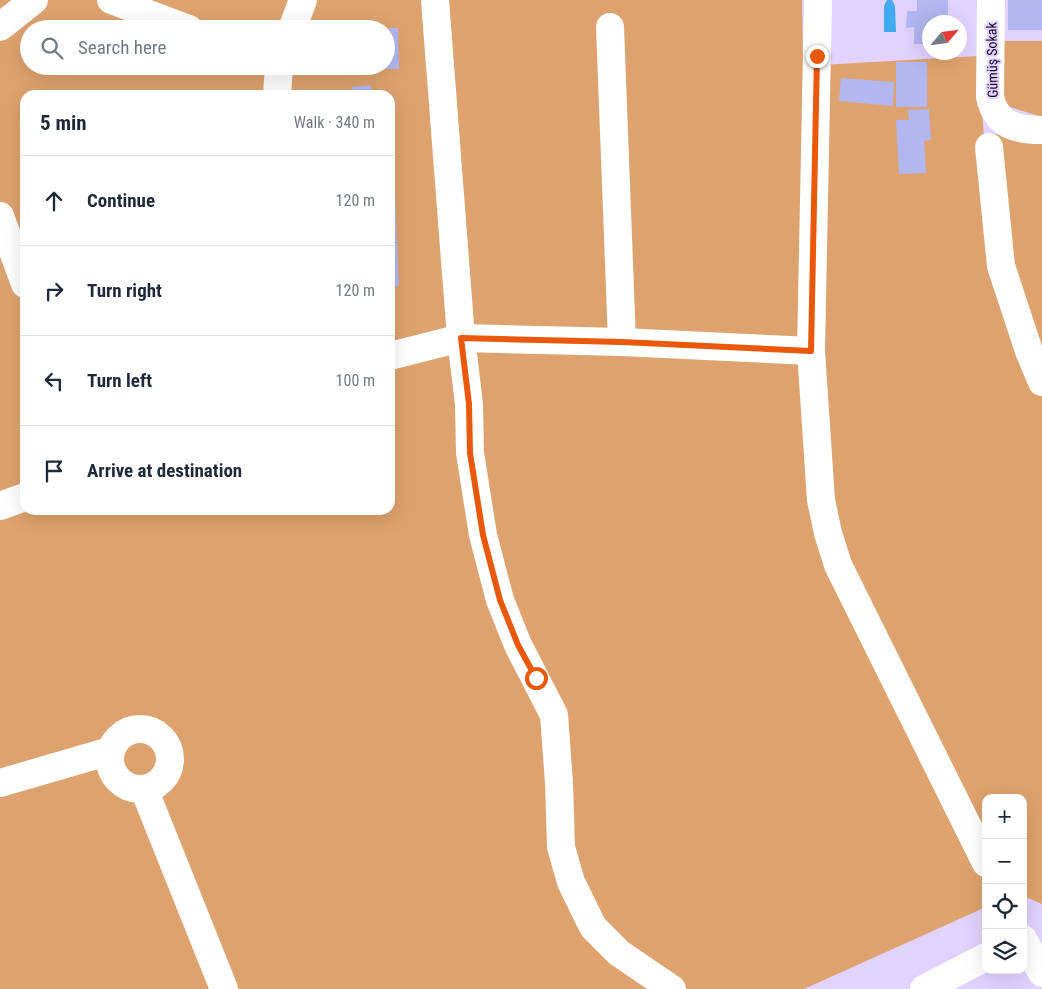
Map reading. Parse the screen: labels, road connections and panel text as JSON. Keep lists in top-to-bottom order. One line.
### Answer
{"streets":{"street":["Gümüş Sokak"]},"north":"top right","page":{"search":"Search here","heading":["5 min","Walk · 340 m"],"list":[["Continue","120 m"],["Turn right","120 m"],["Turn left","100 m"],"Arrive at destination"],"map_buttons":["+","−"]}}
